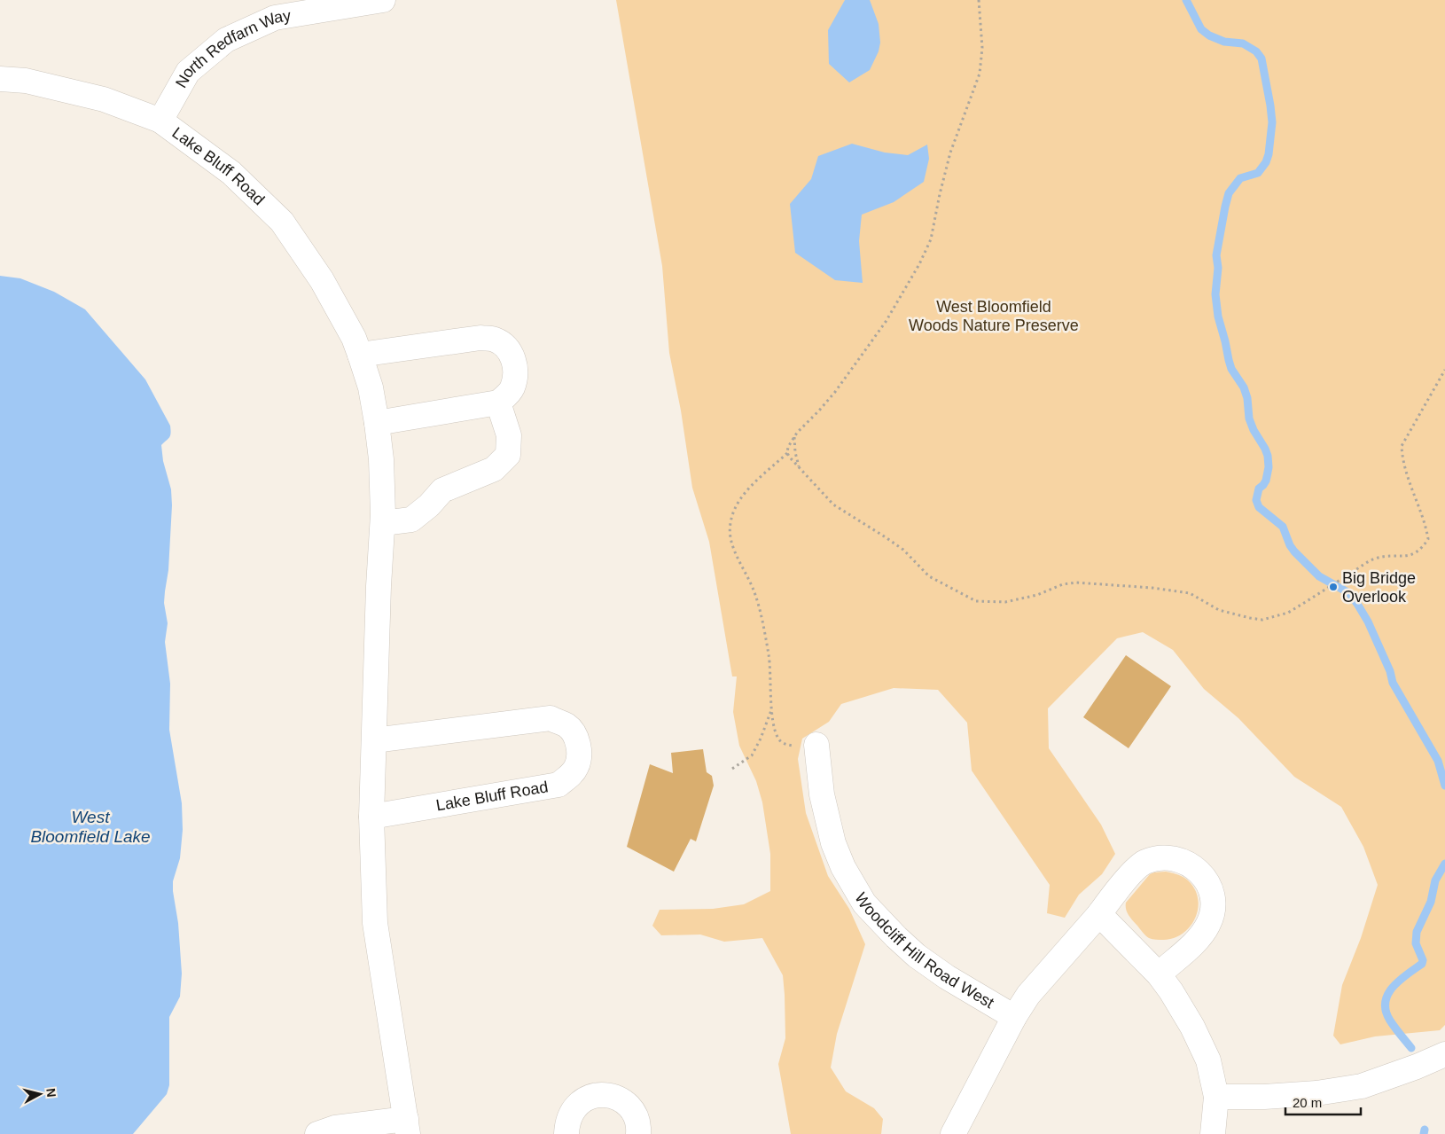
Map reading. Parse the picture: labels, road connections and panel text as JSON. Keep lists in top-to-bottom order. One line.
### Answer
{"streets":{"street":["North Redfarn Way","Lake Bluff Road","Woodcliff Hill Road West"]},"crossings":[["North Redfarn Way","Lake Bluff Road"]],"water":["West Bloomfield Lake"],"parks":["West Bloomfield Woods Nature Preserve"],"places":["Big Bridge Overlook"],"scale_bar":"20 m","north":"right"}
